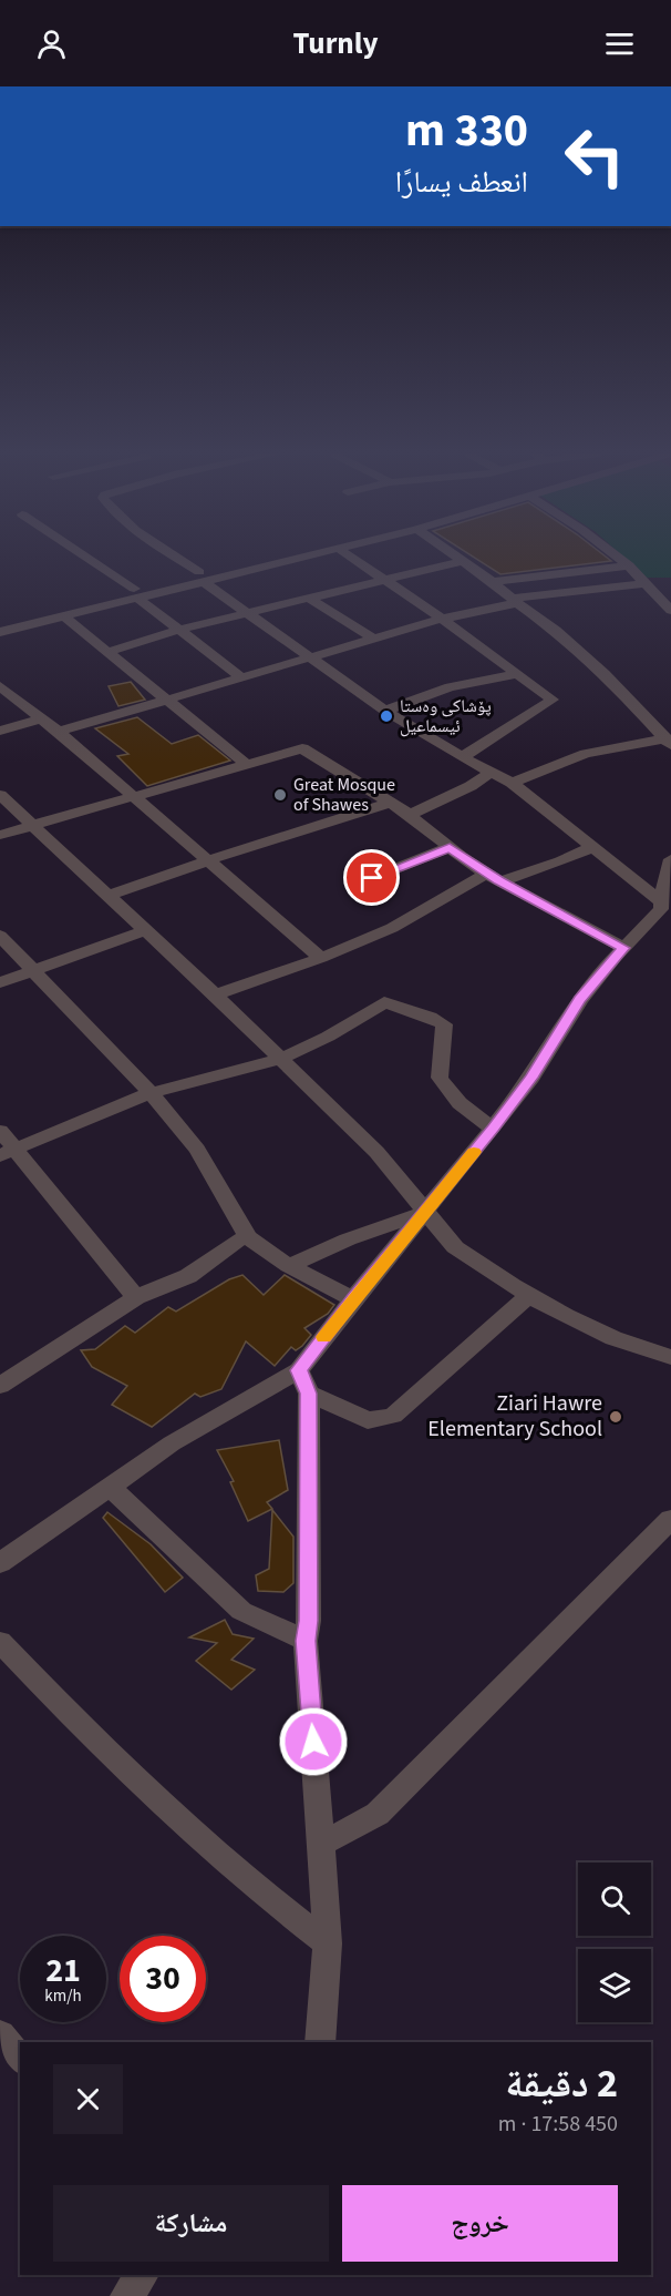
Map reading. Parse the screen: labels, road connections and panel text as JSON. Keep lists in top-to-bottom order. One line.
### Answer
{"places":["پۆشاکی وەستا ئیسماعیل","Great Mosque of Shawes","Ziari Hawre Elementary School"],"page":{"header":"Turnly","turn":["330 m","انعطف يسارًا"],"speed":"21 km/h","limit":"30","heading":["2 دقيقة","450 m · 17:58"],"buttons":["خروج","مشاركة"]}}
